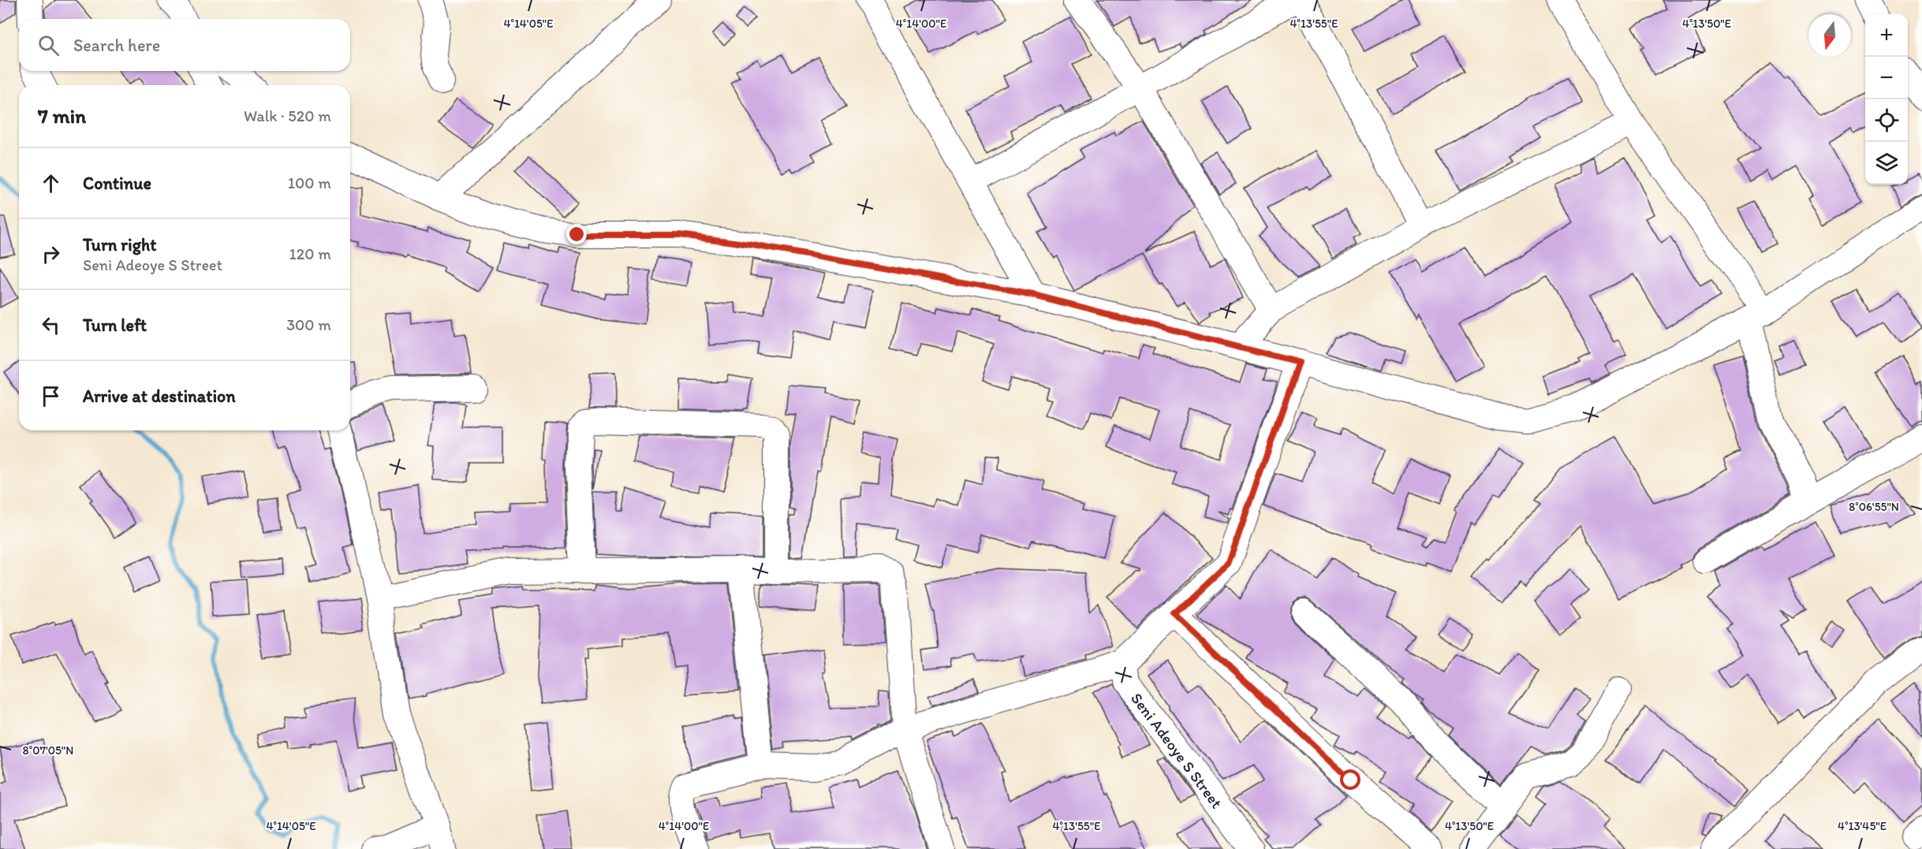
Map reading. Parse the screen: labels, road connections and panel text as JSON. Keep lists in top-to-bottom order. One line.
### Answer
{"streets":{"street":["Seni Adeoye S Street"]},"north":"bottom","page":{"map_buttons":["+","−"],"search":"Search here","heading":["7 min","Walk · 520 m"],"list":[["Continue","100 m"],["Turn right","Seni Adeoye S Street","120 m"],["Turn left","300 m"],"Arrive at destination"]},"coordinates":["4°14'05\"E","4°14'00\"E","4°13'55\"E","4°13'50\"E","8°06'55\"N","8°07'05\"N","4°13'45\"E"]}
